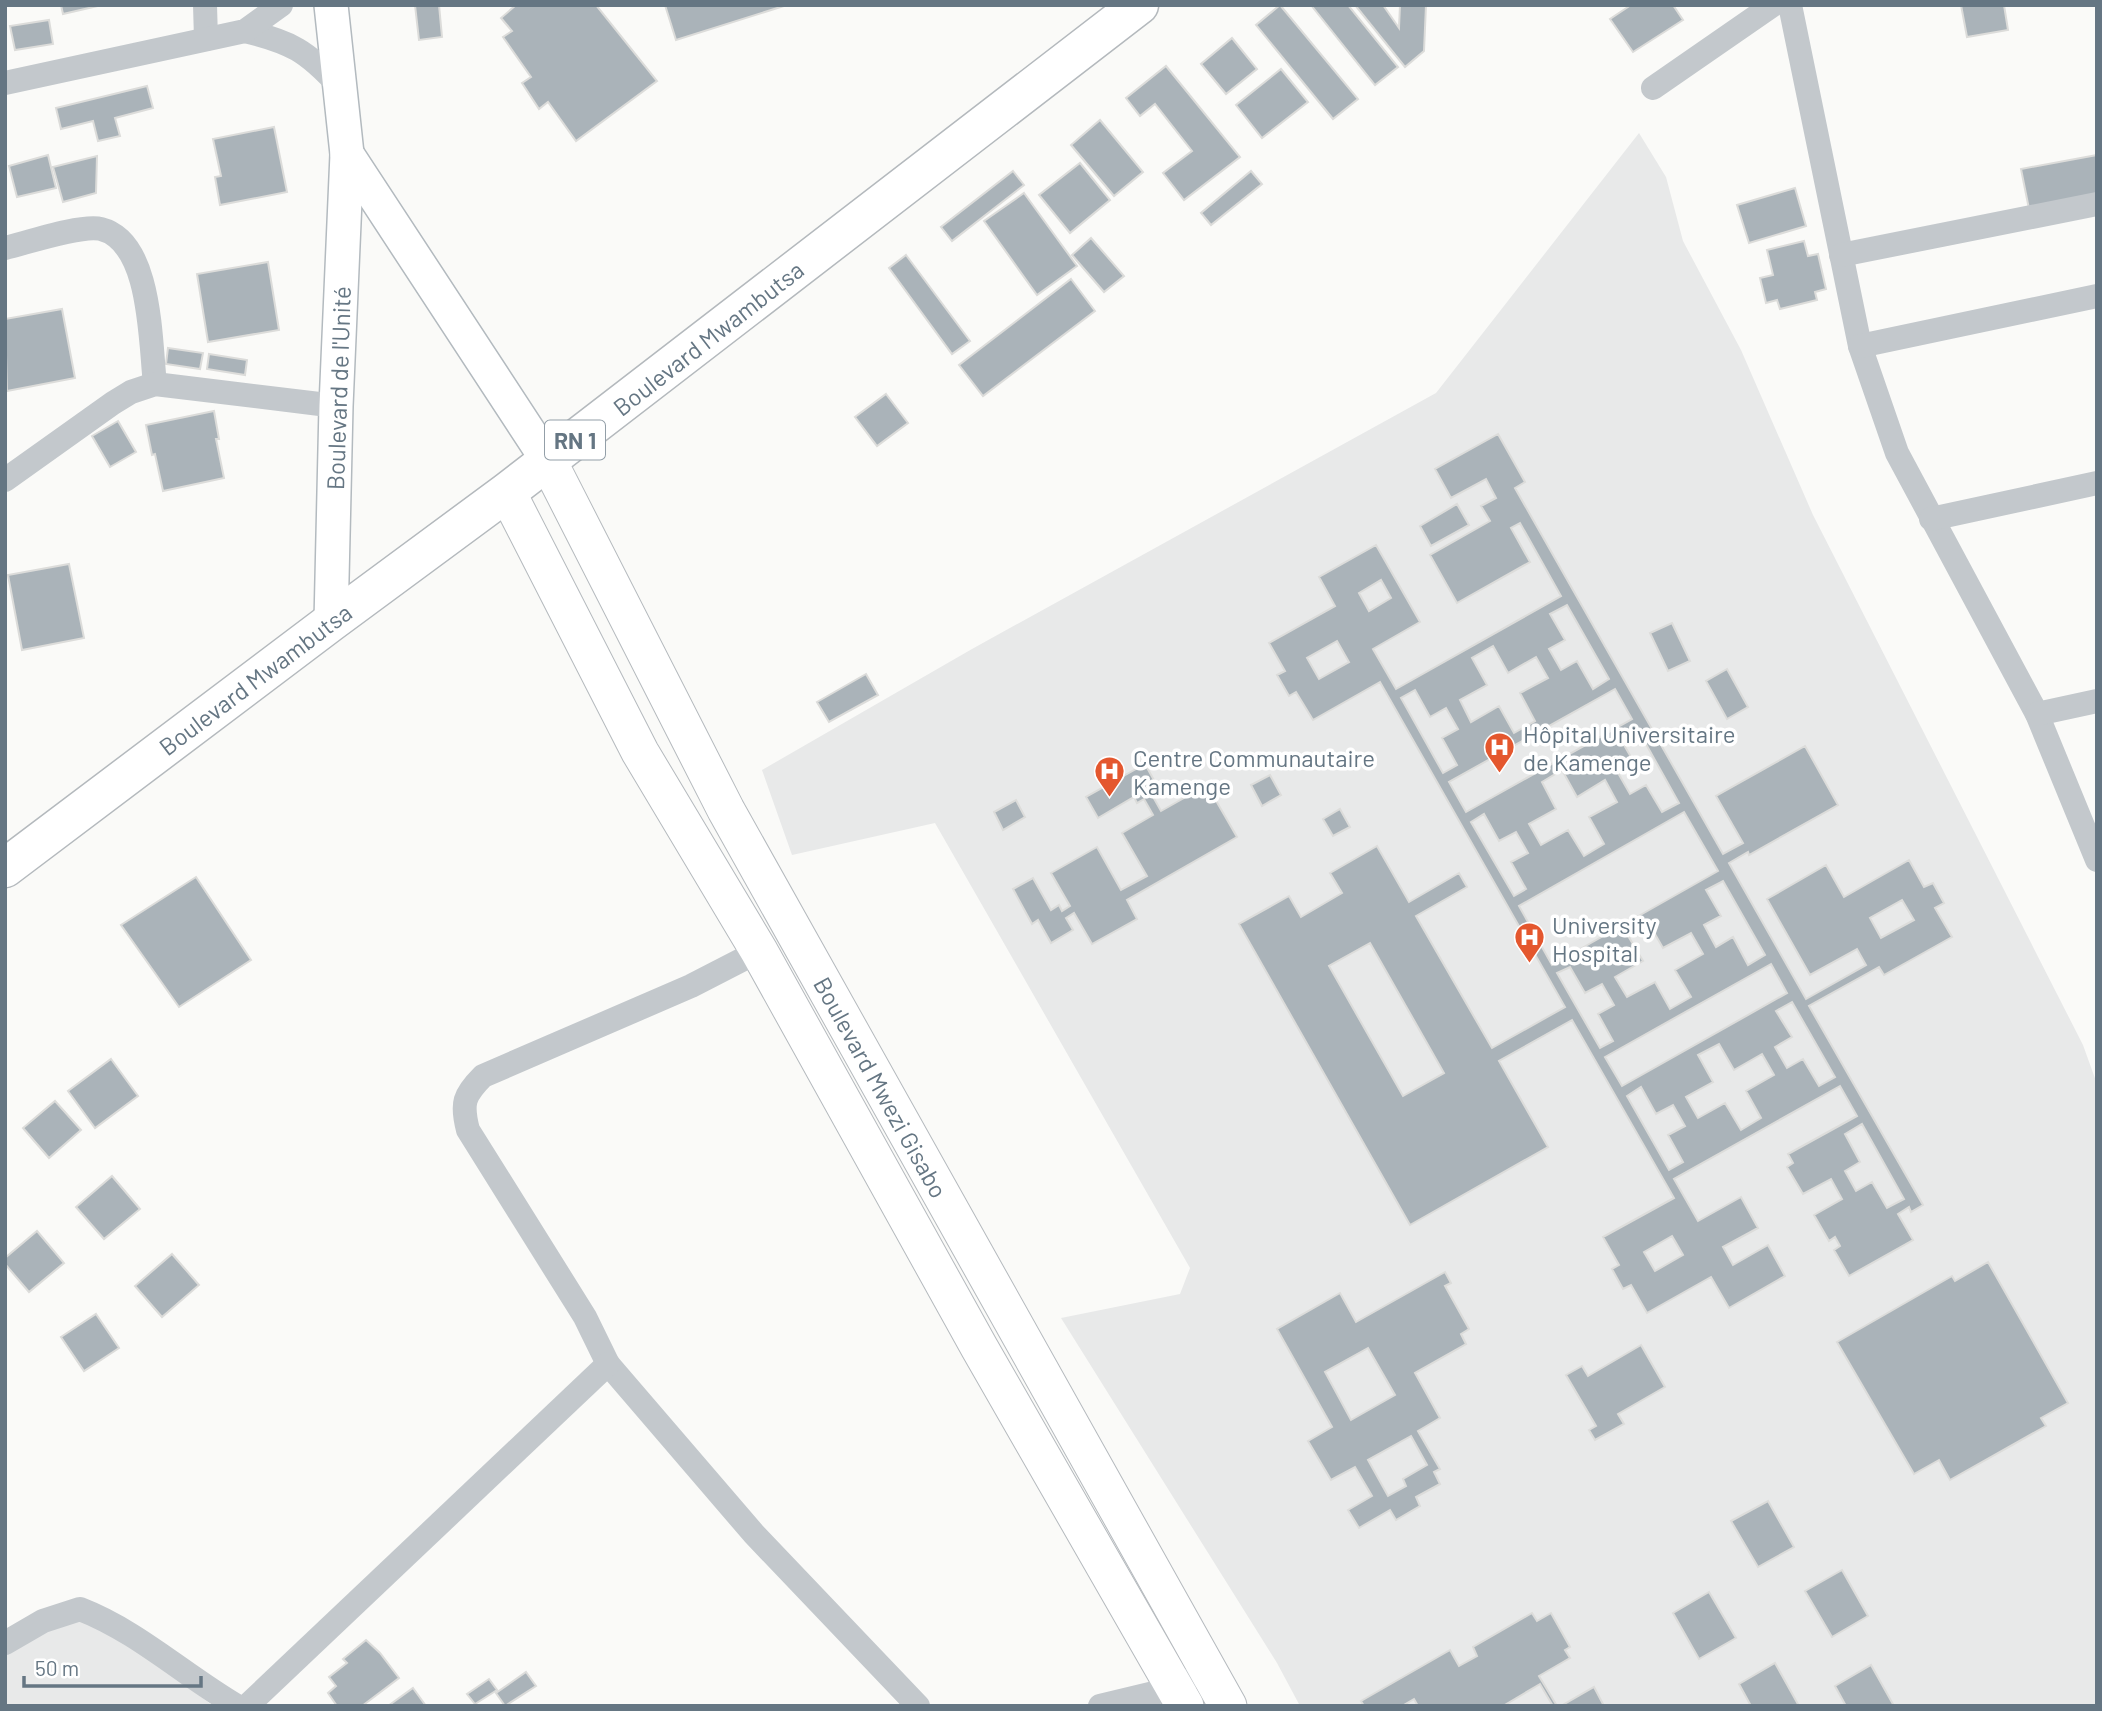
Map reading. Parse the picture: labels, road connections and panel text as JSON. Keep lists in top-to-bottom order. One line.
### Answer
{"streets":{"highway":["Boulevard Mwambutsa","RN 1"],"main road":["Boulevard Mwezi Gisabo"],"street":["Boulevard de l'Unité"]},"crossings":[["Boulevard Mwambutsa","Boulevard de l'Unité"],["Boulevard Mwambutsa","Boulevard Mwezi Gisabo"],["Boulevard de l'Unité","Boulevard Mwezi Gisabo"]],"places":{"hospital":["Hôpital Universitaire de Kamenge","Centre Communautaire Kamenge","University Hospital"]},"scale_bar":"50 m"}
